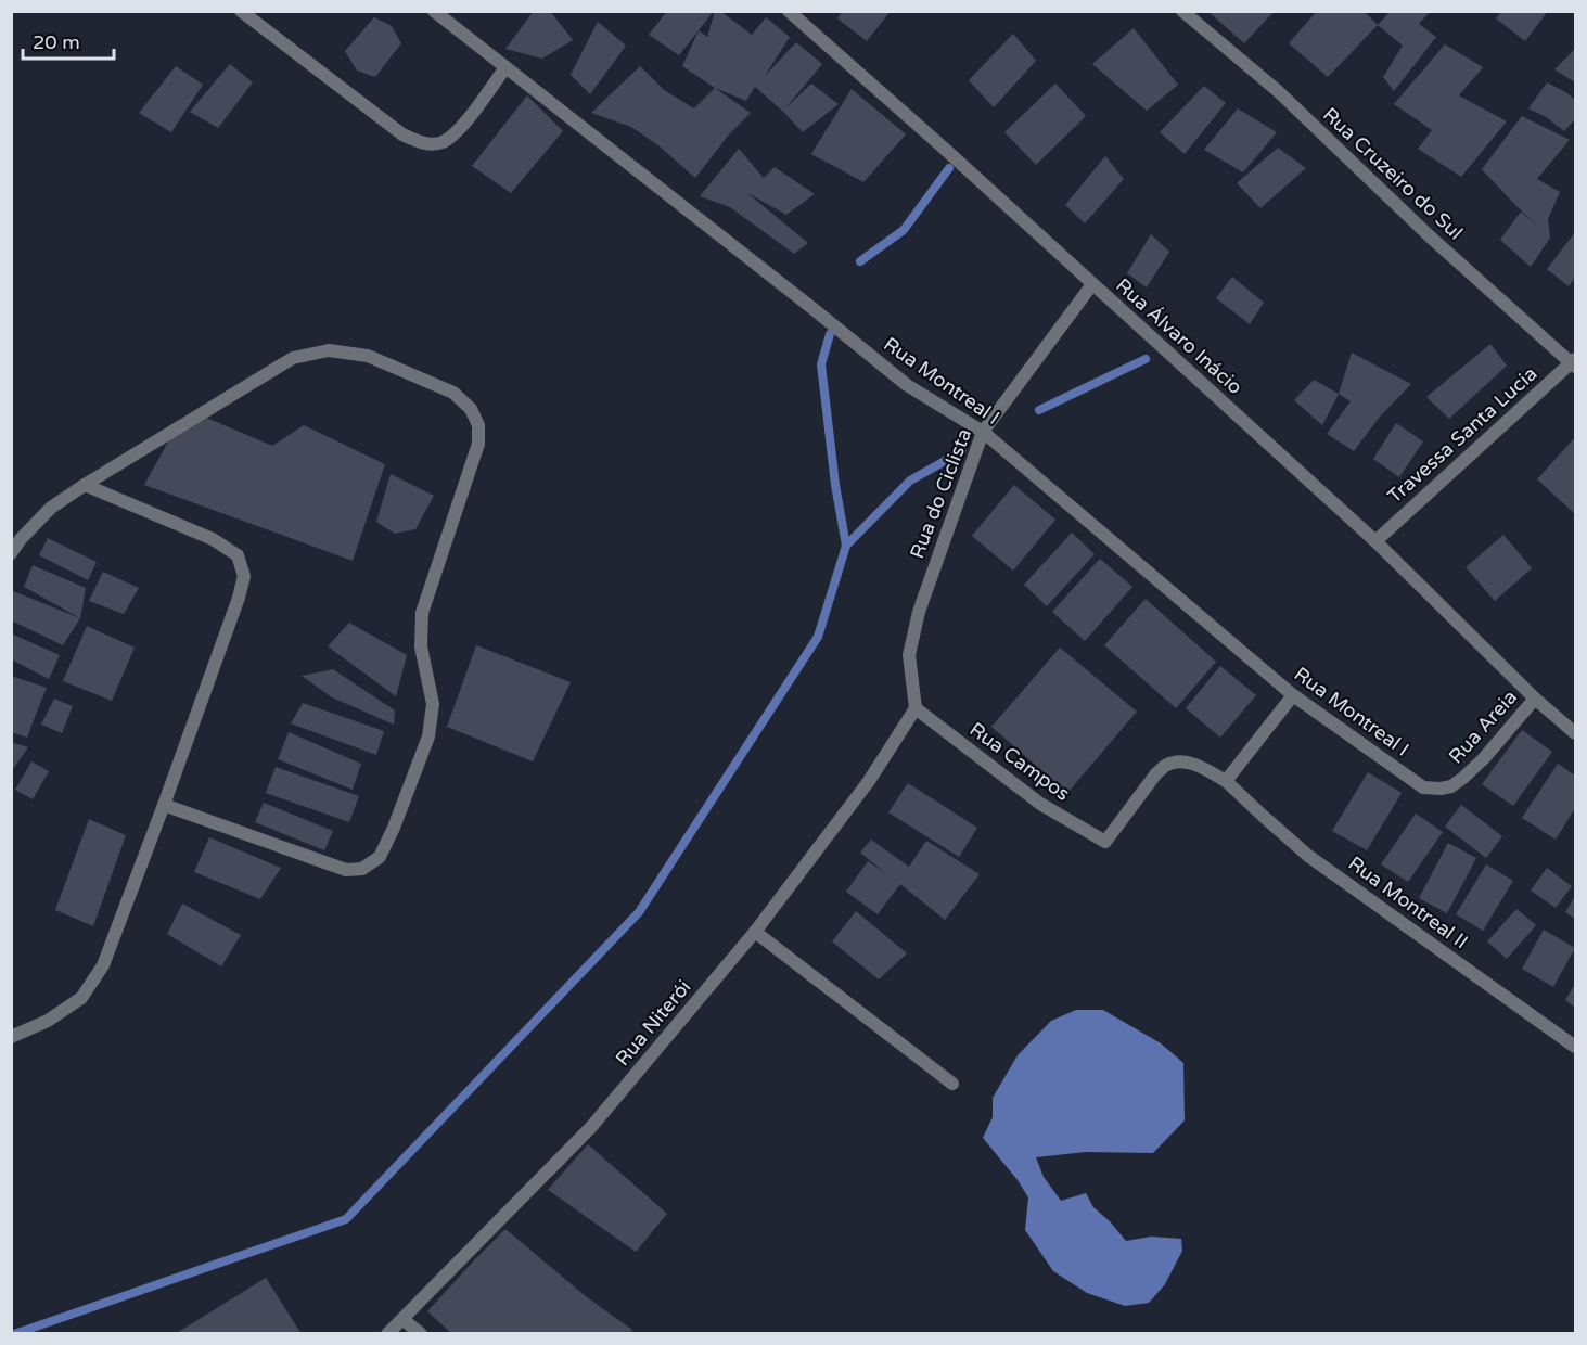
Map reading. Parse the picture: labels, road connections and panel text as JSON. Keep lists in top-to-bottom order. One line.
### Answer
{"streets":{"street":["Rua Cruzeiro do Sul","Rua Álvaro Inácio","Rua Montreal I","Travessa Santa Lucia","Rua do Ciclista","Rua Areia","Rua Campos","Rua Montreal II","Rua Niterói"]},"crossings":[["Rua Cruzeiro do Sul","Travessa Santa Lucia"],["Rua Álvaro Inácio","Travessa Santa Lucia"],["Rua Álvaro Inácio","Rua do Ciclista"],["Rua Álvaro Inácio","Rua Areia"],["Rua Montreal I","Rua do Ciclista"],["Rua Montreal I","Rua Areia"],["Rua do Ciclista","Rua Campos"],["Rua do Ciclista","Rua Niterói"],["Rua Campos","Rua Montreal II"],["Rua Campos","Rua Niterói"]],"scale_bar":"20 m"}
